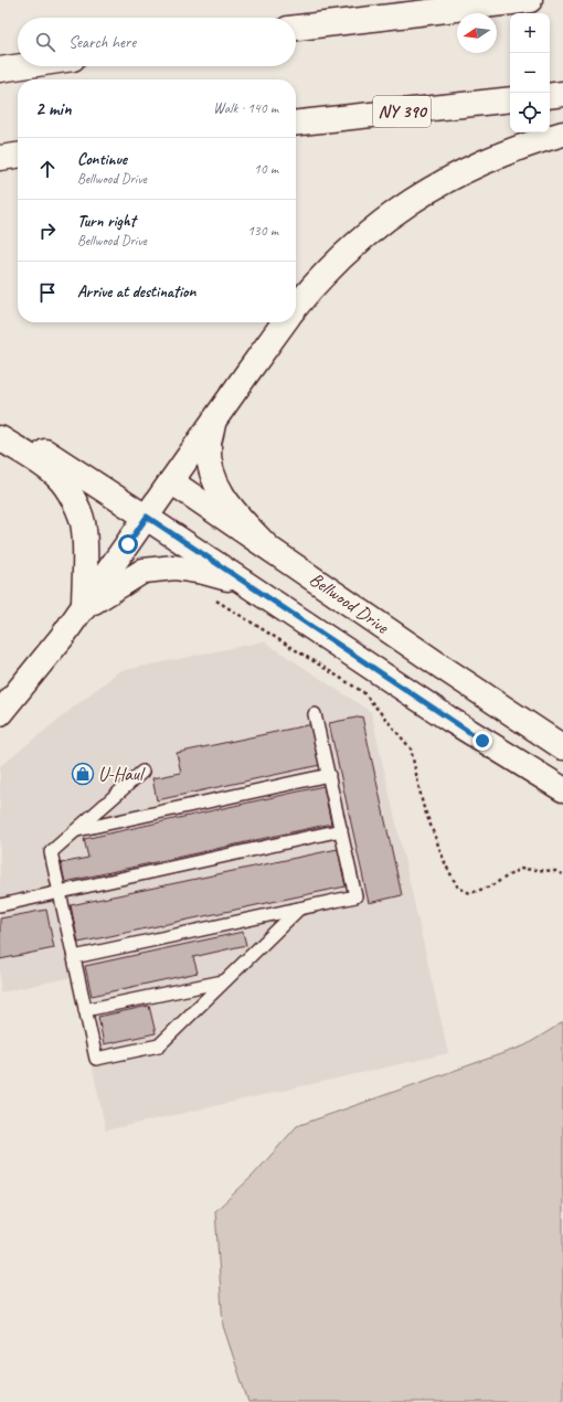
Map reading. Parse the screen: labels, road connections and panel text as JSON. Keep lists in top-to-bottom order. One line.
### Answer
{"streets":{"main road":["NY 390","Bellwood Drive"]},"places":{"shop":["U-Haul"]},"north":"left","page":{"map_buttons":["+","−"],"search":"Search here","heading":["2 min","Walk · 140 m"],"list":[["Continue","Bellwood Drive","10 m"],["Turn right","Bellwood Drive","130 m"],"Arrive at destination"]}}
